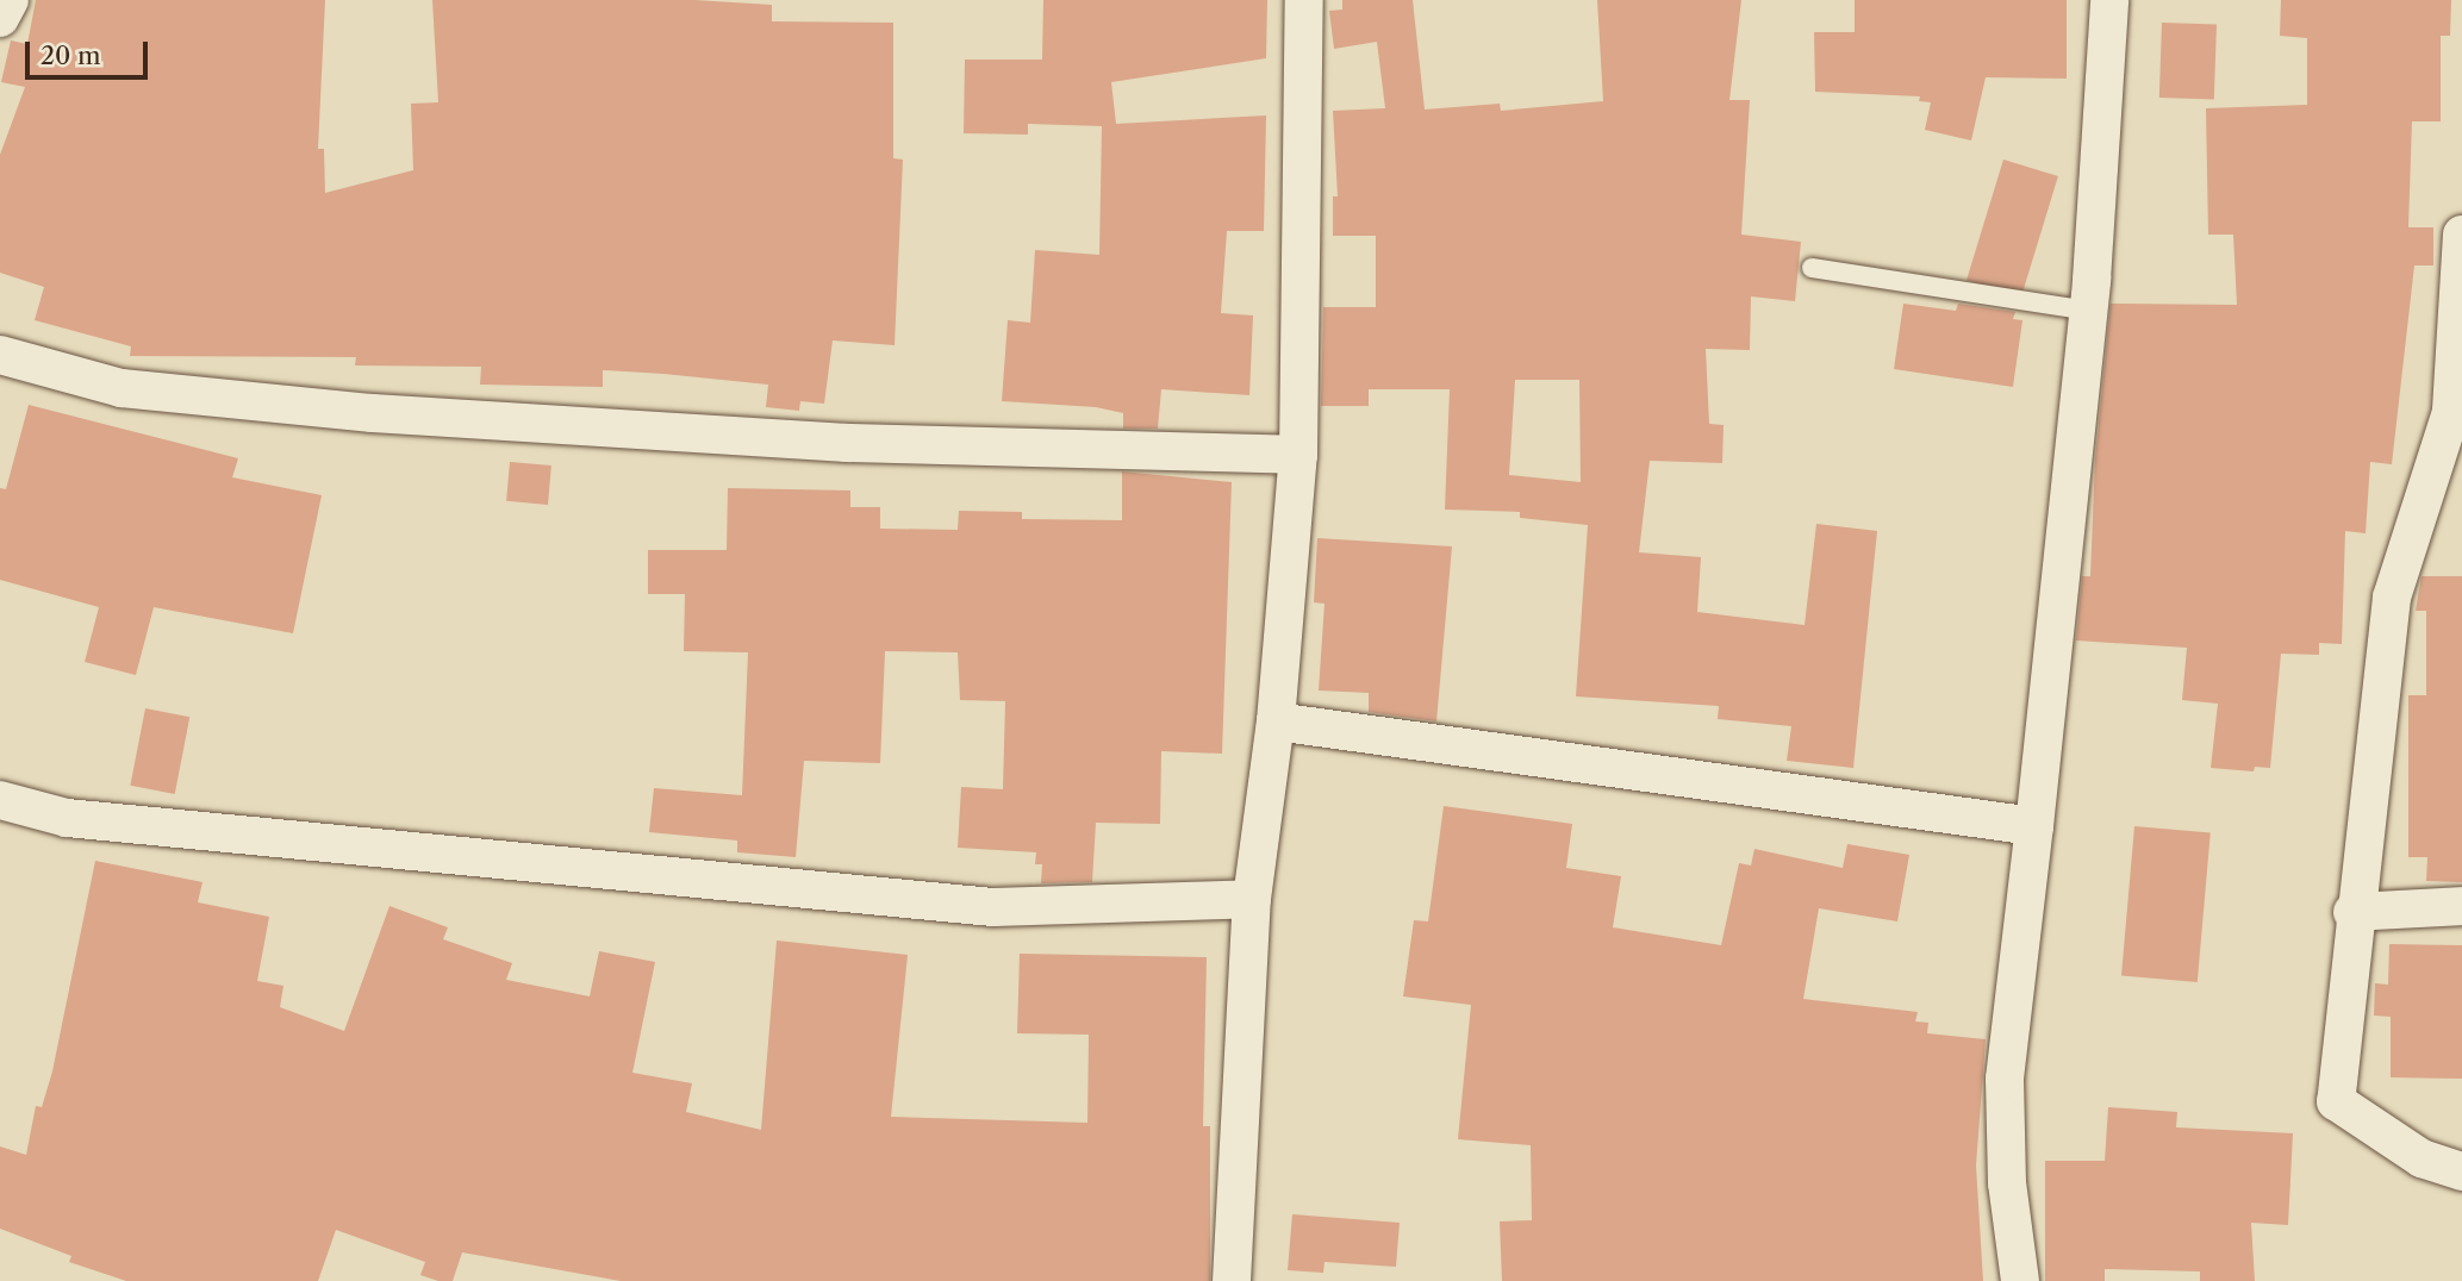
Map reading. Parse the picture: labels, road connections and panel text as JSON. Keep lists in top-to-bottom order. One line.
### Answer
{"scale_bar":"20 m"}
